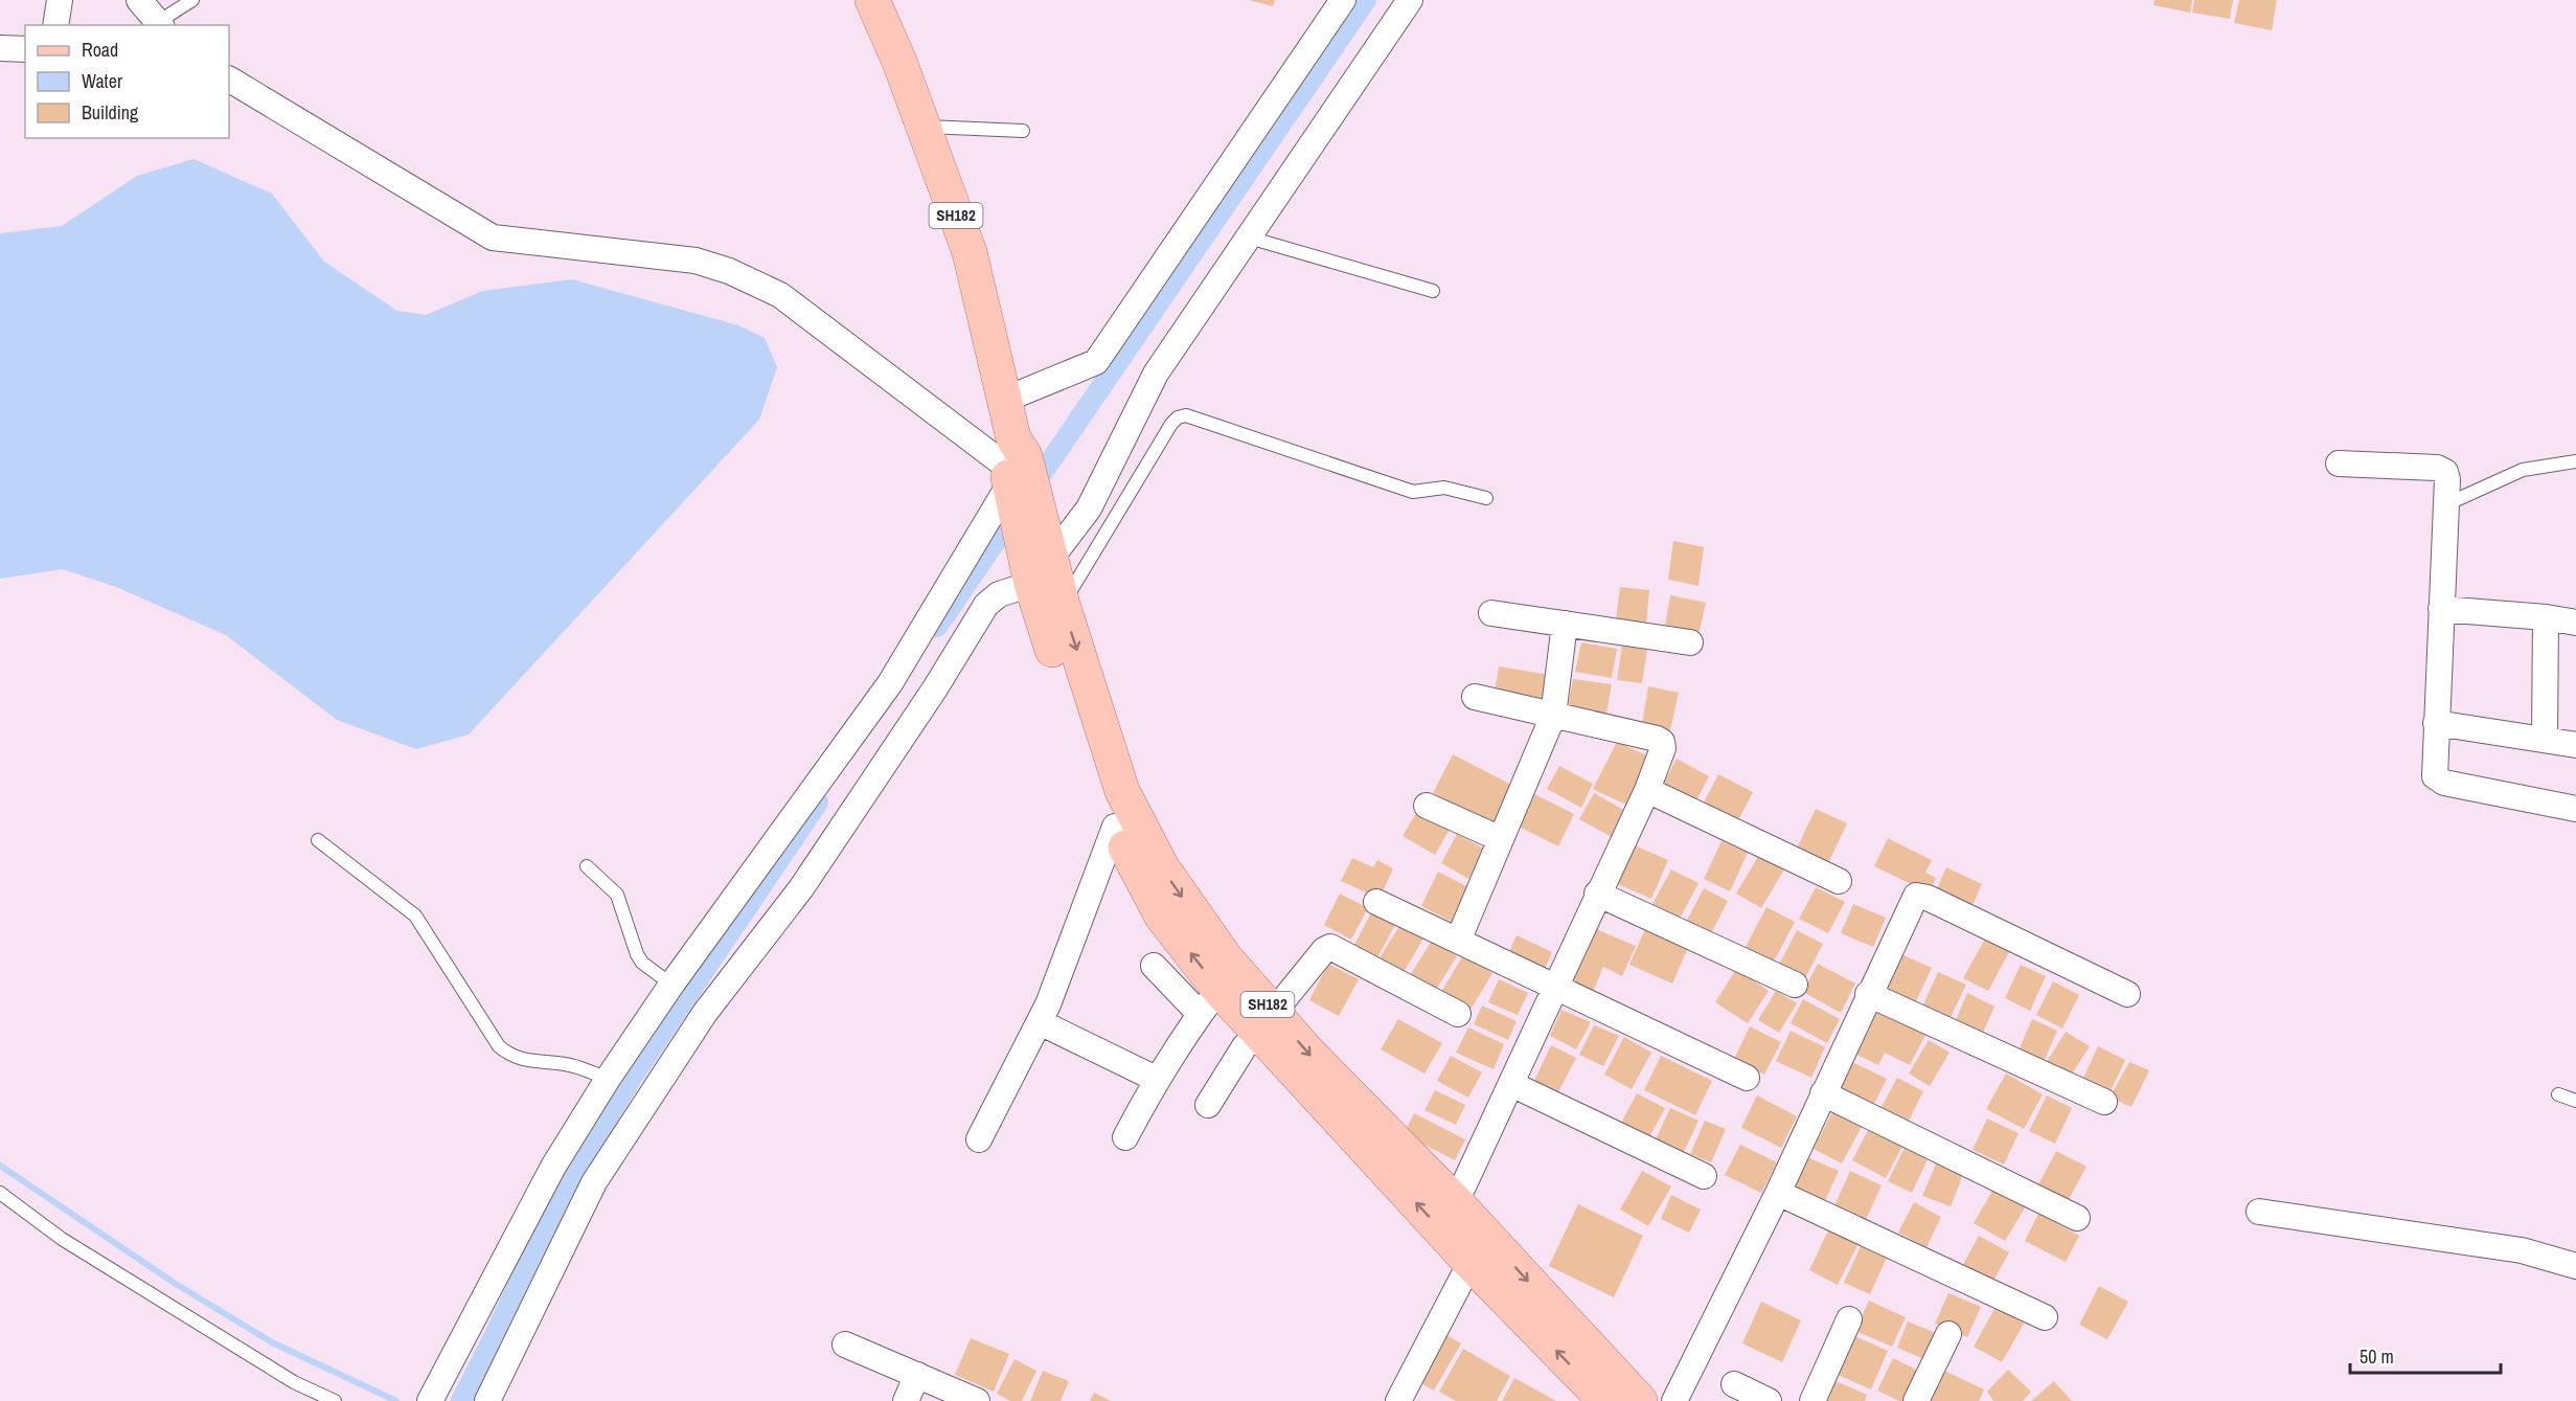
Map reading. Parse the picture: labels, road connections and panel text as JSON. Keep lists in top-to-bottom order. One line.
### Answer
{"streets":{"main road":["SH182"]},"legend":["Road","Water","Building"],"scale_bar":"50 m"}
